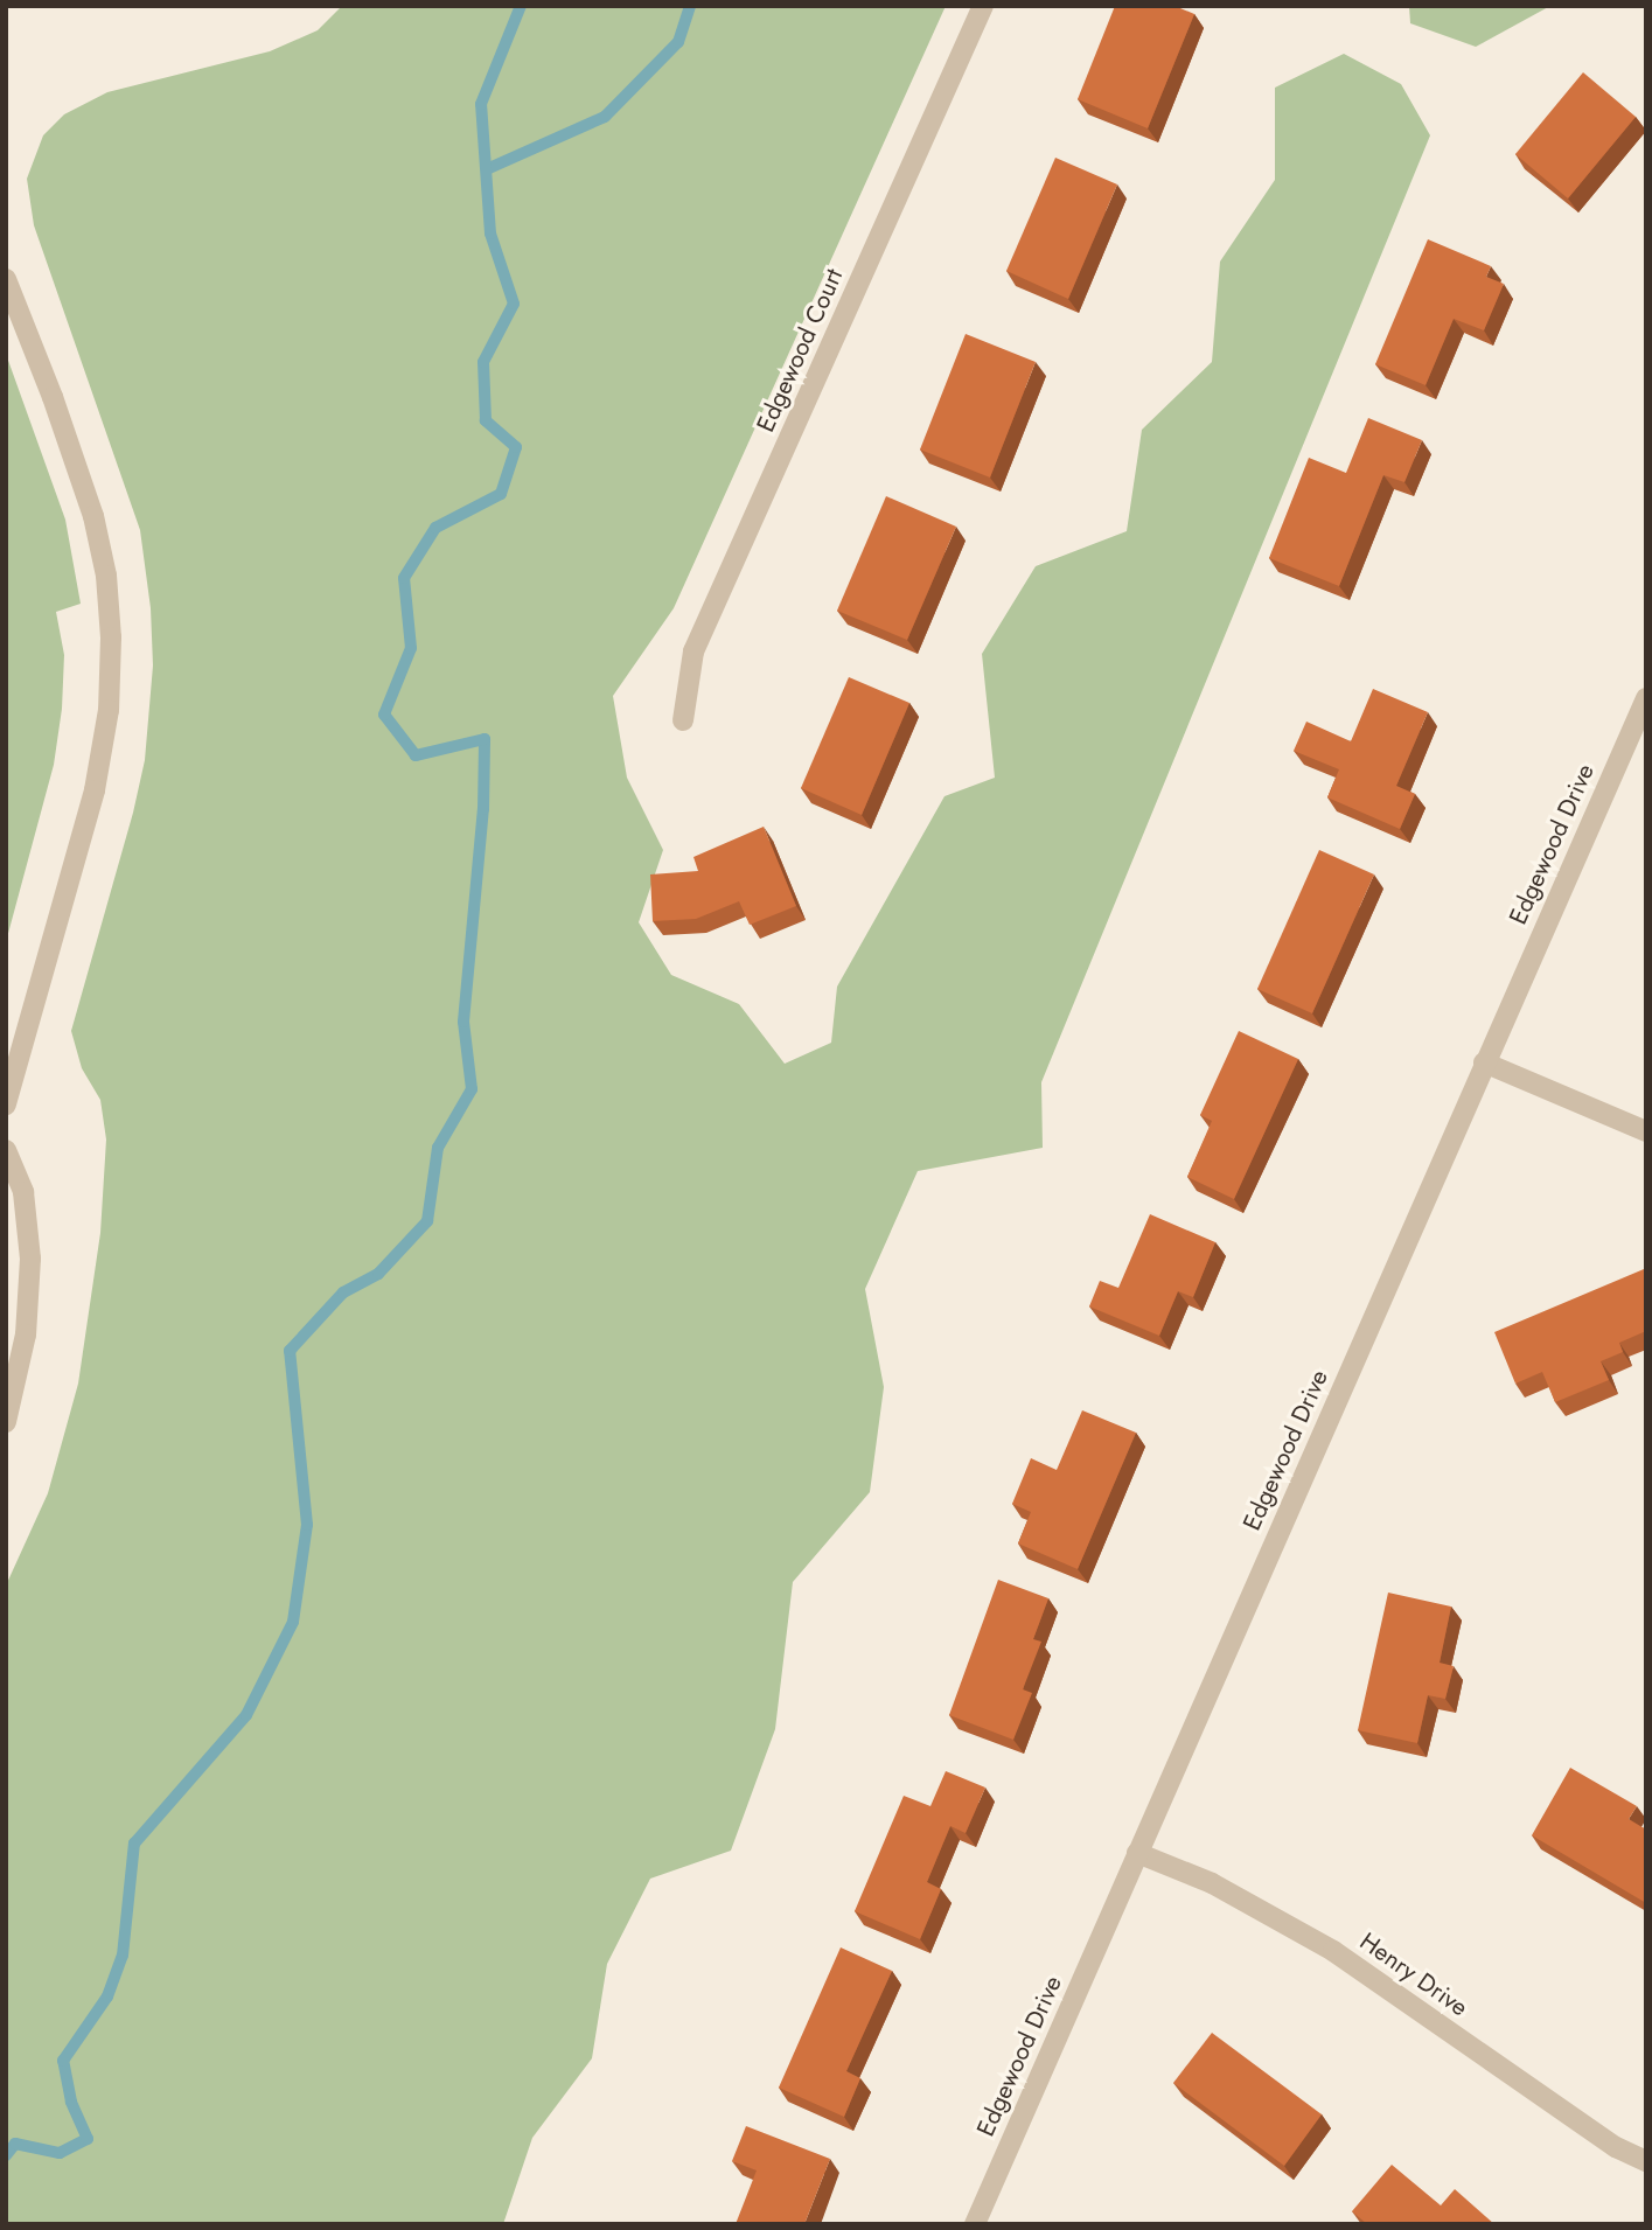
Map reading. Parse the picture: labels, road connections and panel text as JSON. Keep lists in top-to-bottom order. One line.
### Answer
{"streets":{"street":["Edgewood Court","Edgewood Drive","Henry Drive"]},"crossings":[["Edgewood Drive","Henry Drive"]]}
